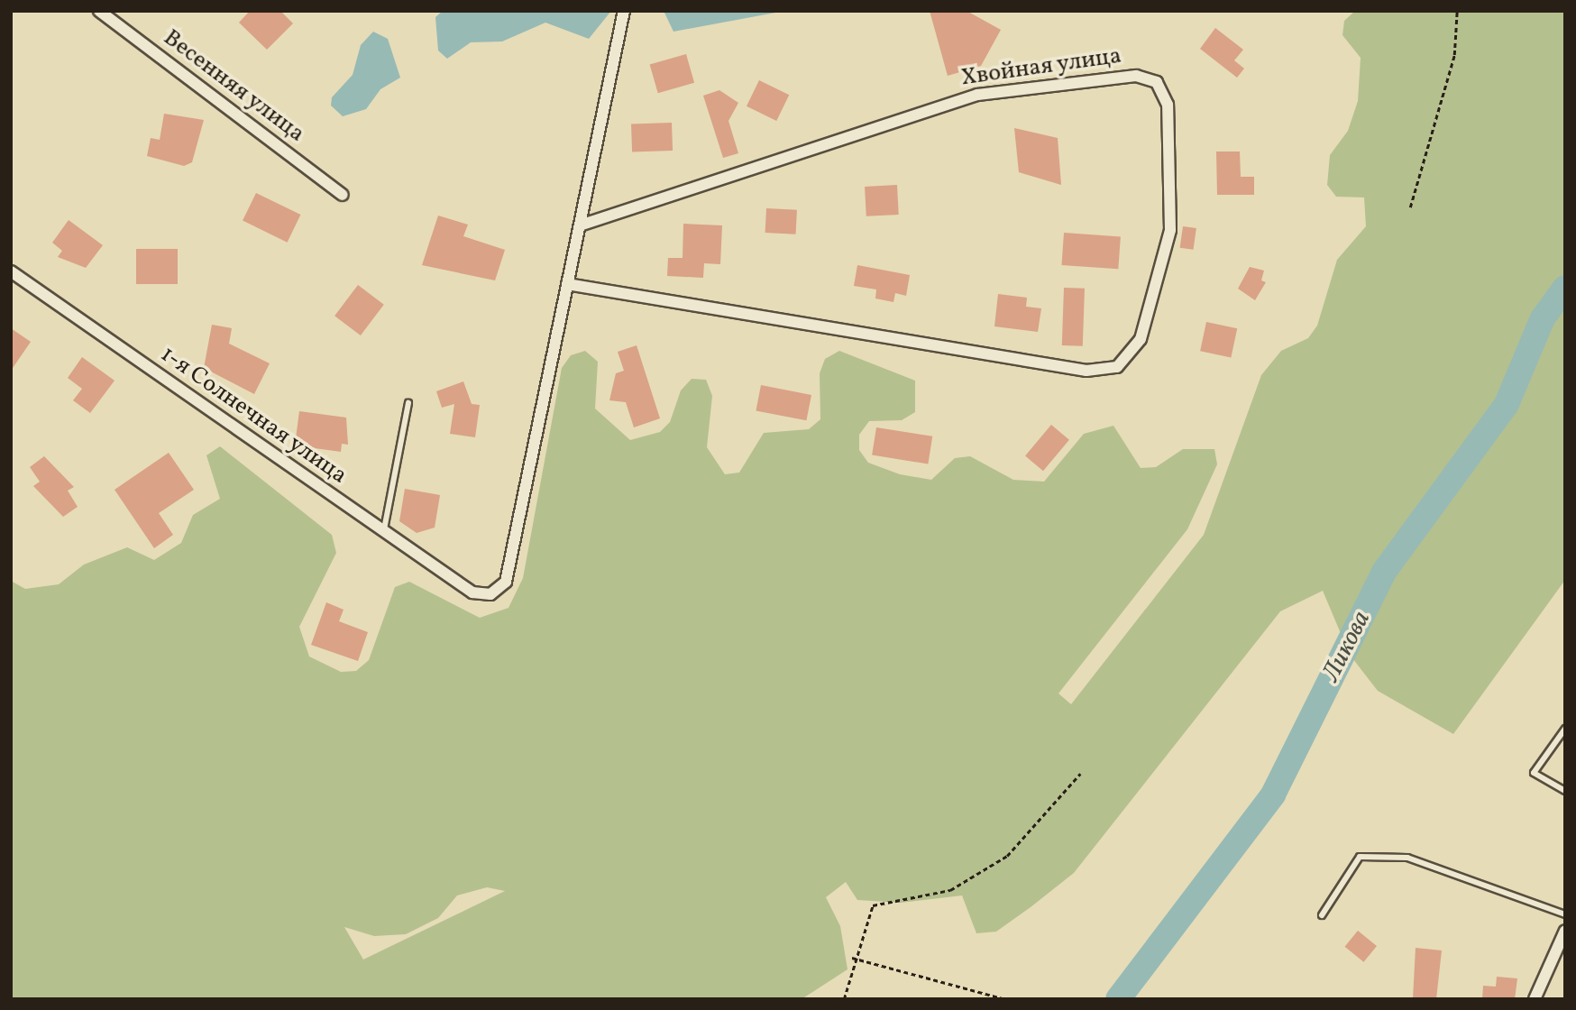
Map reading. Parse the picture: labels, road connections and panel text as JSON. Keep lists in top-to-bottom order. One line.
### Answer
{"streets":{"street":["Хвойная улица","Весенняя улица","1-я Солнечная улица"]},"crossings":[["Хвойная улица","1-я Солнечная улица"]],"water":["Ликова"]}
